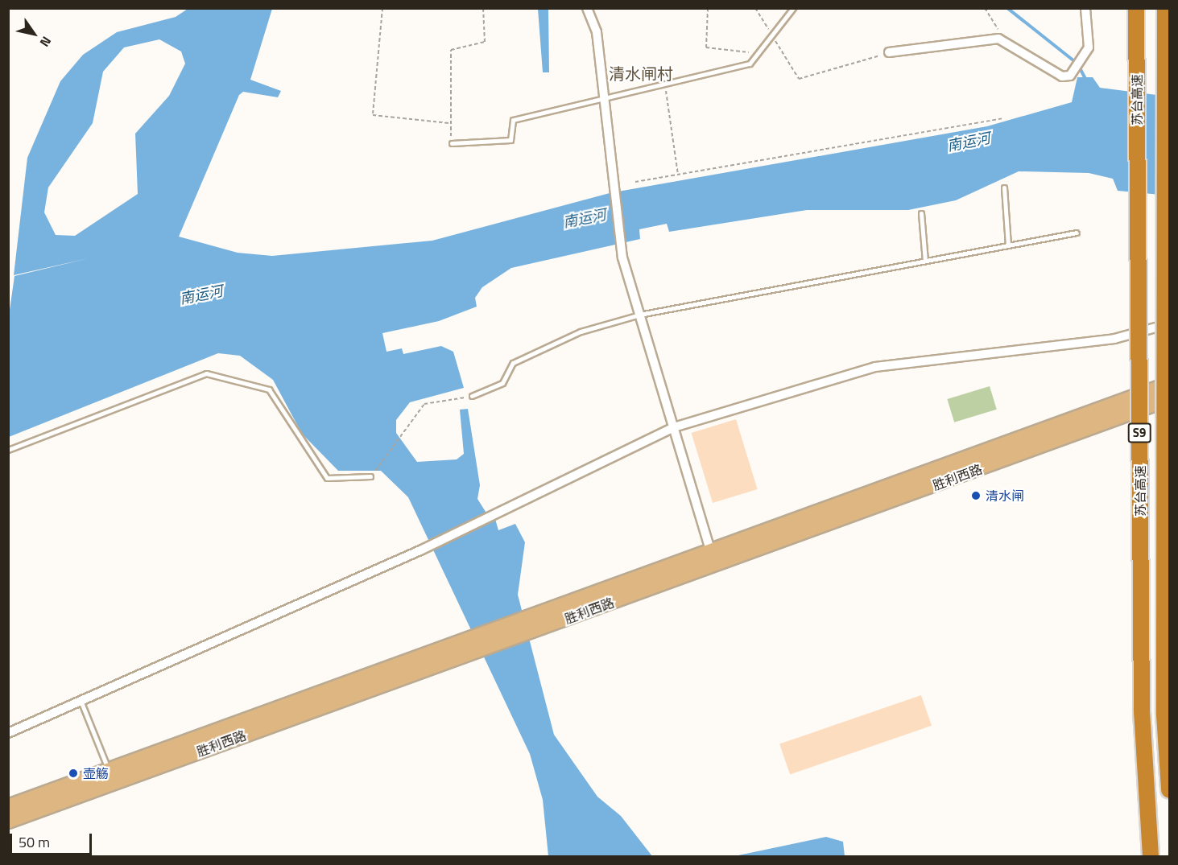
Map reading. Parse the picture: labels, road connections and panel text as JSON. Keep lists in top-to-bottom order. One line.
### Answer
{"streets":{"highway":["苏台高速","S9"],"main road":["胜利西路"]},"districts":["清水闸村"],"water":["南运河"],"places":["清水闸","壶觞"],"scale_bar":"50 m","north":"bottom right"}
